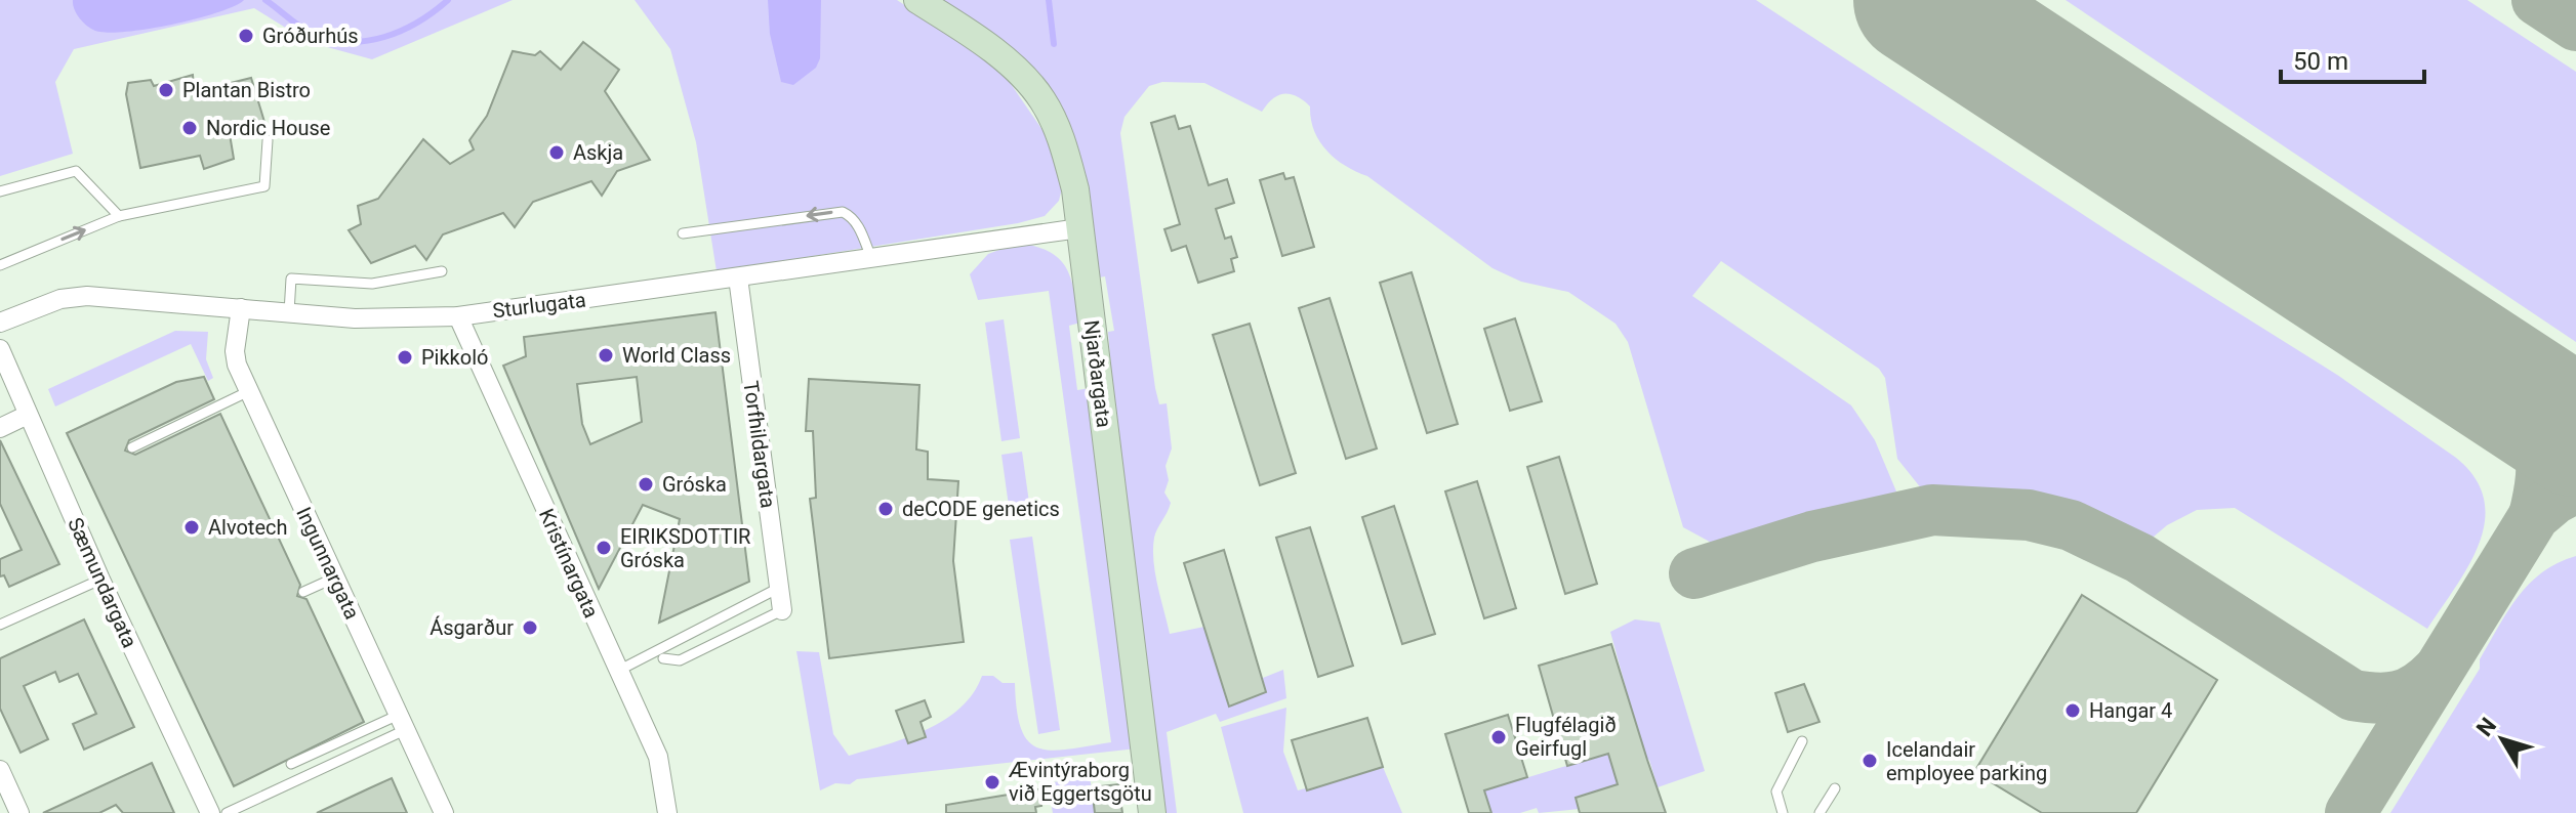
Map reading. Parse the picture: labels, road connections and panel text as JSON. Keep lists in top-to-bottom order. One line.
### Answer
{"streets":{"main road":["Njarðargata"],"street":["Sturlugata","Torfhildargata","Ingunnargata","Kristínargata","Sæmundargata"]},"crossings":[["Sturlugata","Njarðargata"],["Sturlugata","Torfhildargata"],["Sturlugata","Ingunnargata"],["Sturlugata","Kristínargata"]],"places":["Gróðurhús","Plantan Bistro","Nordic House","Askja","World Class","Pikkoló","Gróska","deCODE genetics","Alvotech","EIRIKSDOTTIR Gróska","Ásgarður","Hangar 4","Flugfélagið Geirfugl","Icelandair employee parking","Ævintýraborg við Eggertsgötu"],"scale_bar":"50 m","north":"top left"}
